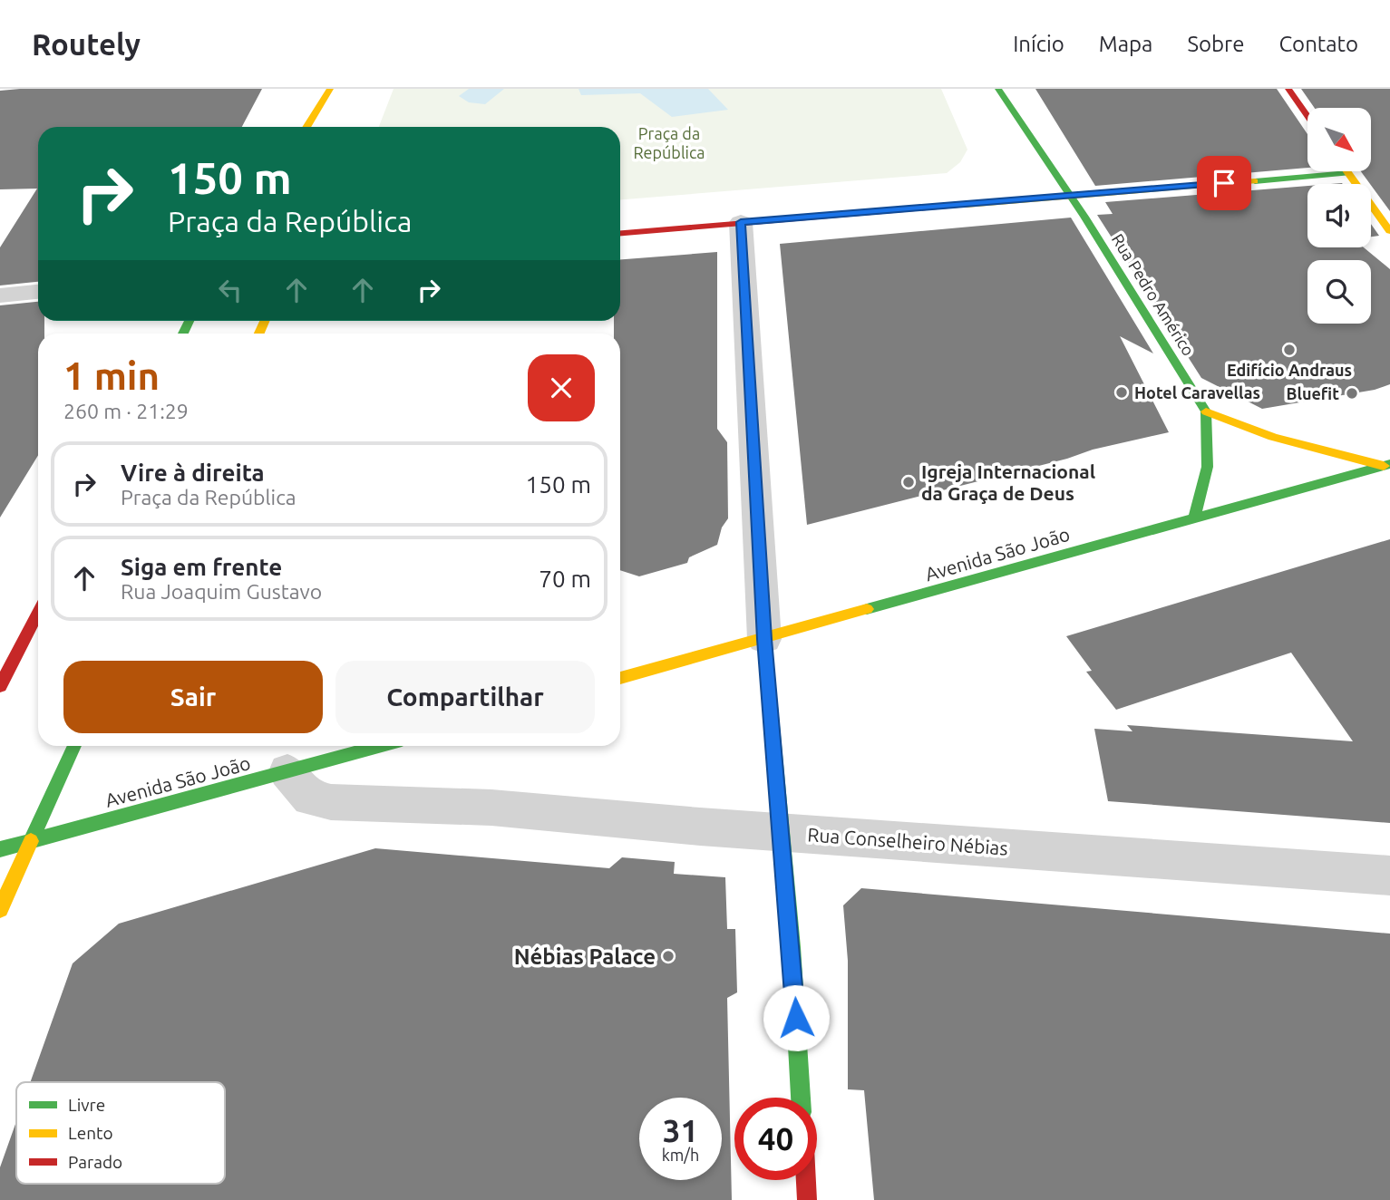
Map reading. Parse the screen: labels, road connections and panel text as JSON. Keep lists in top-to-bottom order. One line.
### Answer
{"streets":{"main road":["Rua Pedro Américo","Avenida São João"],"street":["Rua Conselheiro Nébias"]},"crossings":[["Rua Pedro Américo","Avenida São João"],["Avenida São João","Rua Conselheiro Nébias"]],"parks":["Praça da República"],"places":["Edifício Andraus","Hotel Caravellas","Bluefit","Igreja Internacional da Graça de Deus","Nébias Palace"],"legend":["Livre","Lento","Parado"],"north":"bottom right","page":{"header":"Routely","nav":["Início","Mapa","Sobre","Contato"],"turn":["150 m","Praça da República"],"heading":["1 min","260 m · 21:29"],"list":[{"name":"Vire à direita","note":"Praça da República","value":"150 m"},{"name":"Siga em frente","note":"Rua Joaquim Gustavo","value":"70 m"}],"buttons":["Sair","Compartilhar"],"speed":"31 km/h","limit":"40"}}
